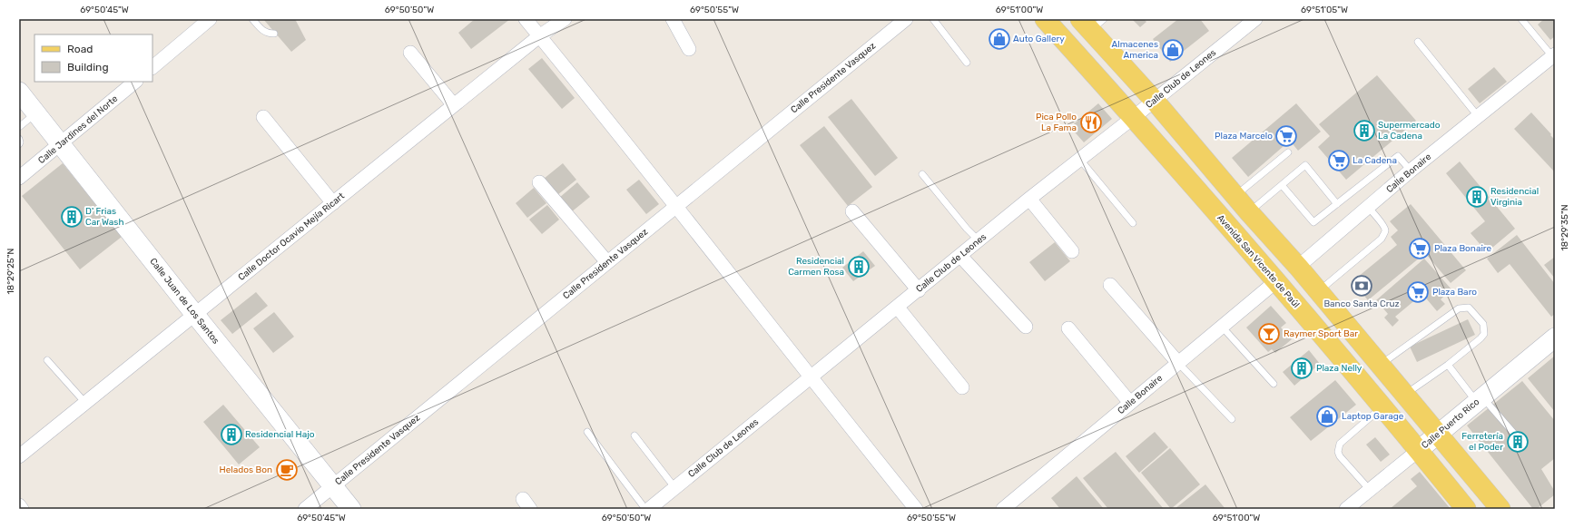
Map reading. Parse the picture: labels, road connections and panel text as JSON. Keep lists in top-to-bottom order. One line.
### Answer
{"streets":{"main road":["Avenida San Vicente de Paúl"],"street":["Calle Presidente Vasquez","Calle Club de Leones","Calle Jardines del Norte","Calle Bonaire","Calle Doctor Ocavio Mejía Ricart","Calle Juan de Los Santos","Calle Puerto Rico"]},"crossings":[["Calle Presidente Vasquez","Calle Juan de Los Santos"],["Calle Club de Leones","Avenida San Vicente de Paúl"],["Calle Jardines del Norte","Calle Juan de Los Santos"],["Calle Bonaire","Avenida San Vicente de Paúl"],["Calle Doctor Ocavio Mejía Ricart","Calle Juan de Los Santos"],["Avenida San Vicente de Paúl","Calle Puerto Rico"]],"places":{"shop":["Auto Gallery","Almacenes America","Laptop Garage"],"restaurant":["Pica Pollo La Fama"],"building":["Supermercado La Cadena","Residencial Virginia","D' Frias Car Wash","Residencial Carmen Rosa","Plaza Nelly","Residencial Hajo","Ferretería el Poder"],"supermarket":["Plaza Marcelo","La Cadena","Plaza Bonaire","Plaza Baro"],"bank":["Banco Santa Cruz"],"bar":["Raymer Sport Bar"],"cafe":["Helados Bon"]},"legend":["Road","Building"],"coordinates":["69°50'45\"W","69°50'50\"W","69°50'55\"W","69°51'00\"W","69°51'05\"W","18°29'35\"N","18°29'25\"N"]}
